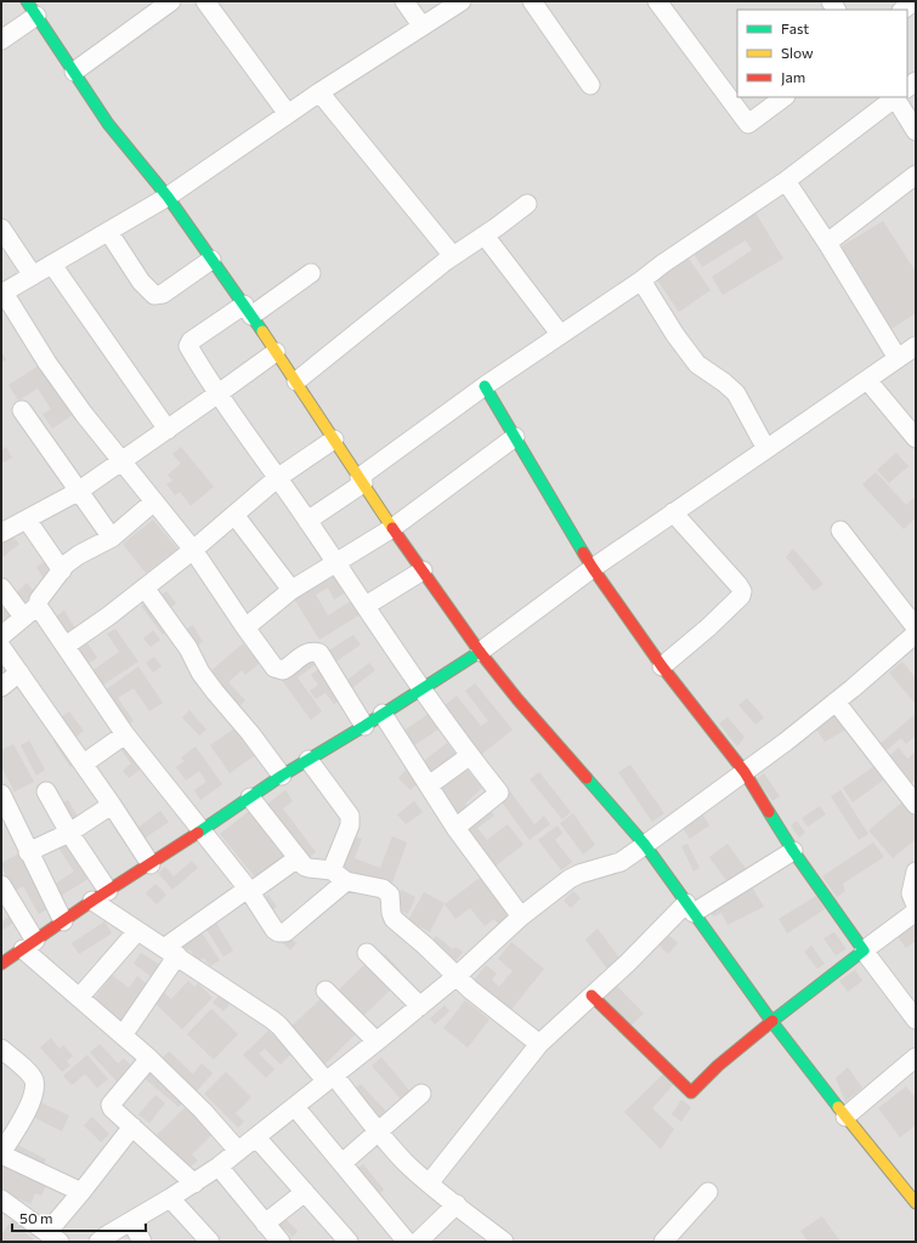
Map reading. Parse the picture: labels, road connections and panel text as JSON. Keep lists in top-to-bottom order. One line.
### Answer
{"legend":["Fast","Slow","Jam"],"scale_bar":"50 m"}
